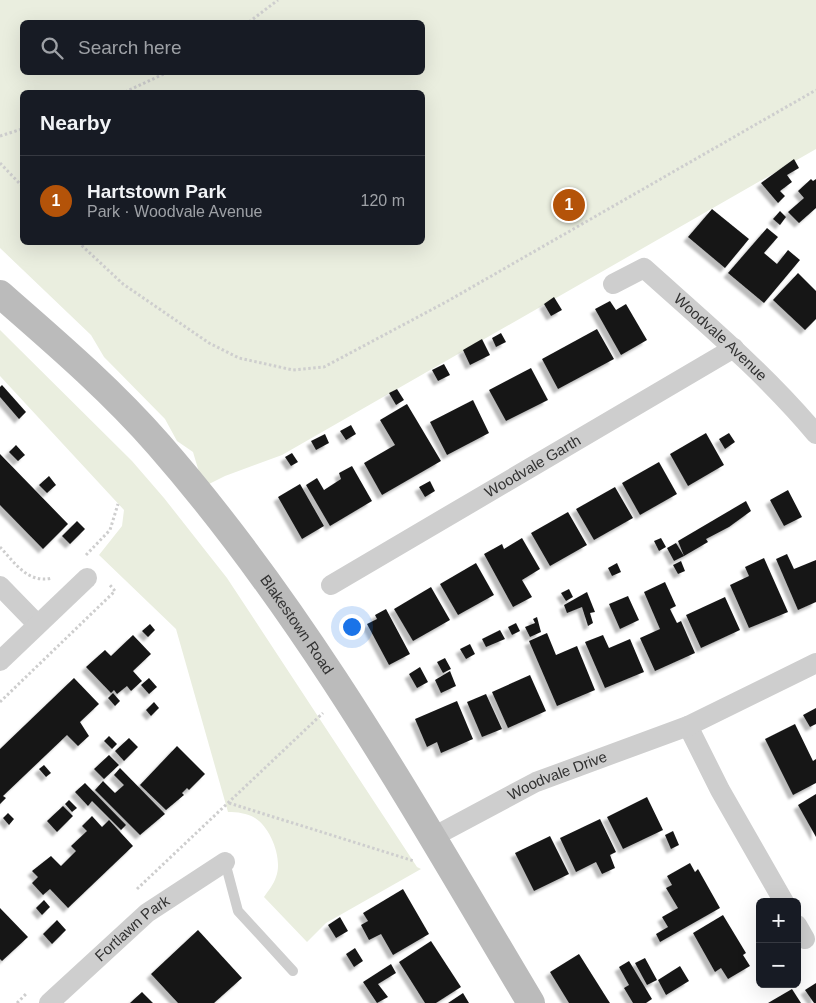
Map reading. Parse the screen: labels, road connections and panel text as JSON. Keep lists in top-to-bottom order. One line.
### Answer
{"streets":{"street":["Woodvale Avenue","Woodvale Garth","Blakestown Road","Woodvale Drive","Fortlawn Park"]},"crossings":[["Woodvale Avenue","Woodvale Garth"],["Blakestown Road","Woodvale Drive"]],"page":{"search":"Search here","heading":"Nearby","list":[{"mark":"1","name":"Hartstown Park","note":"Park · Woodvale Avenue","value":"120 m"}],"pins":"1","map_buttons":["+","−"]}}
